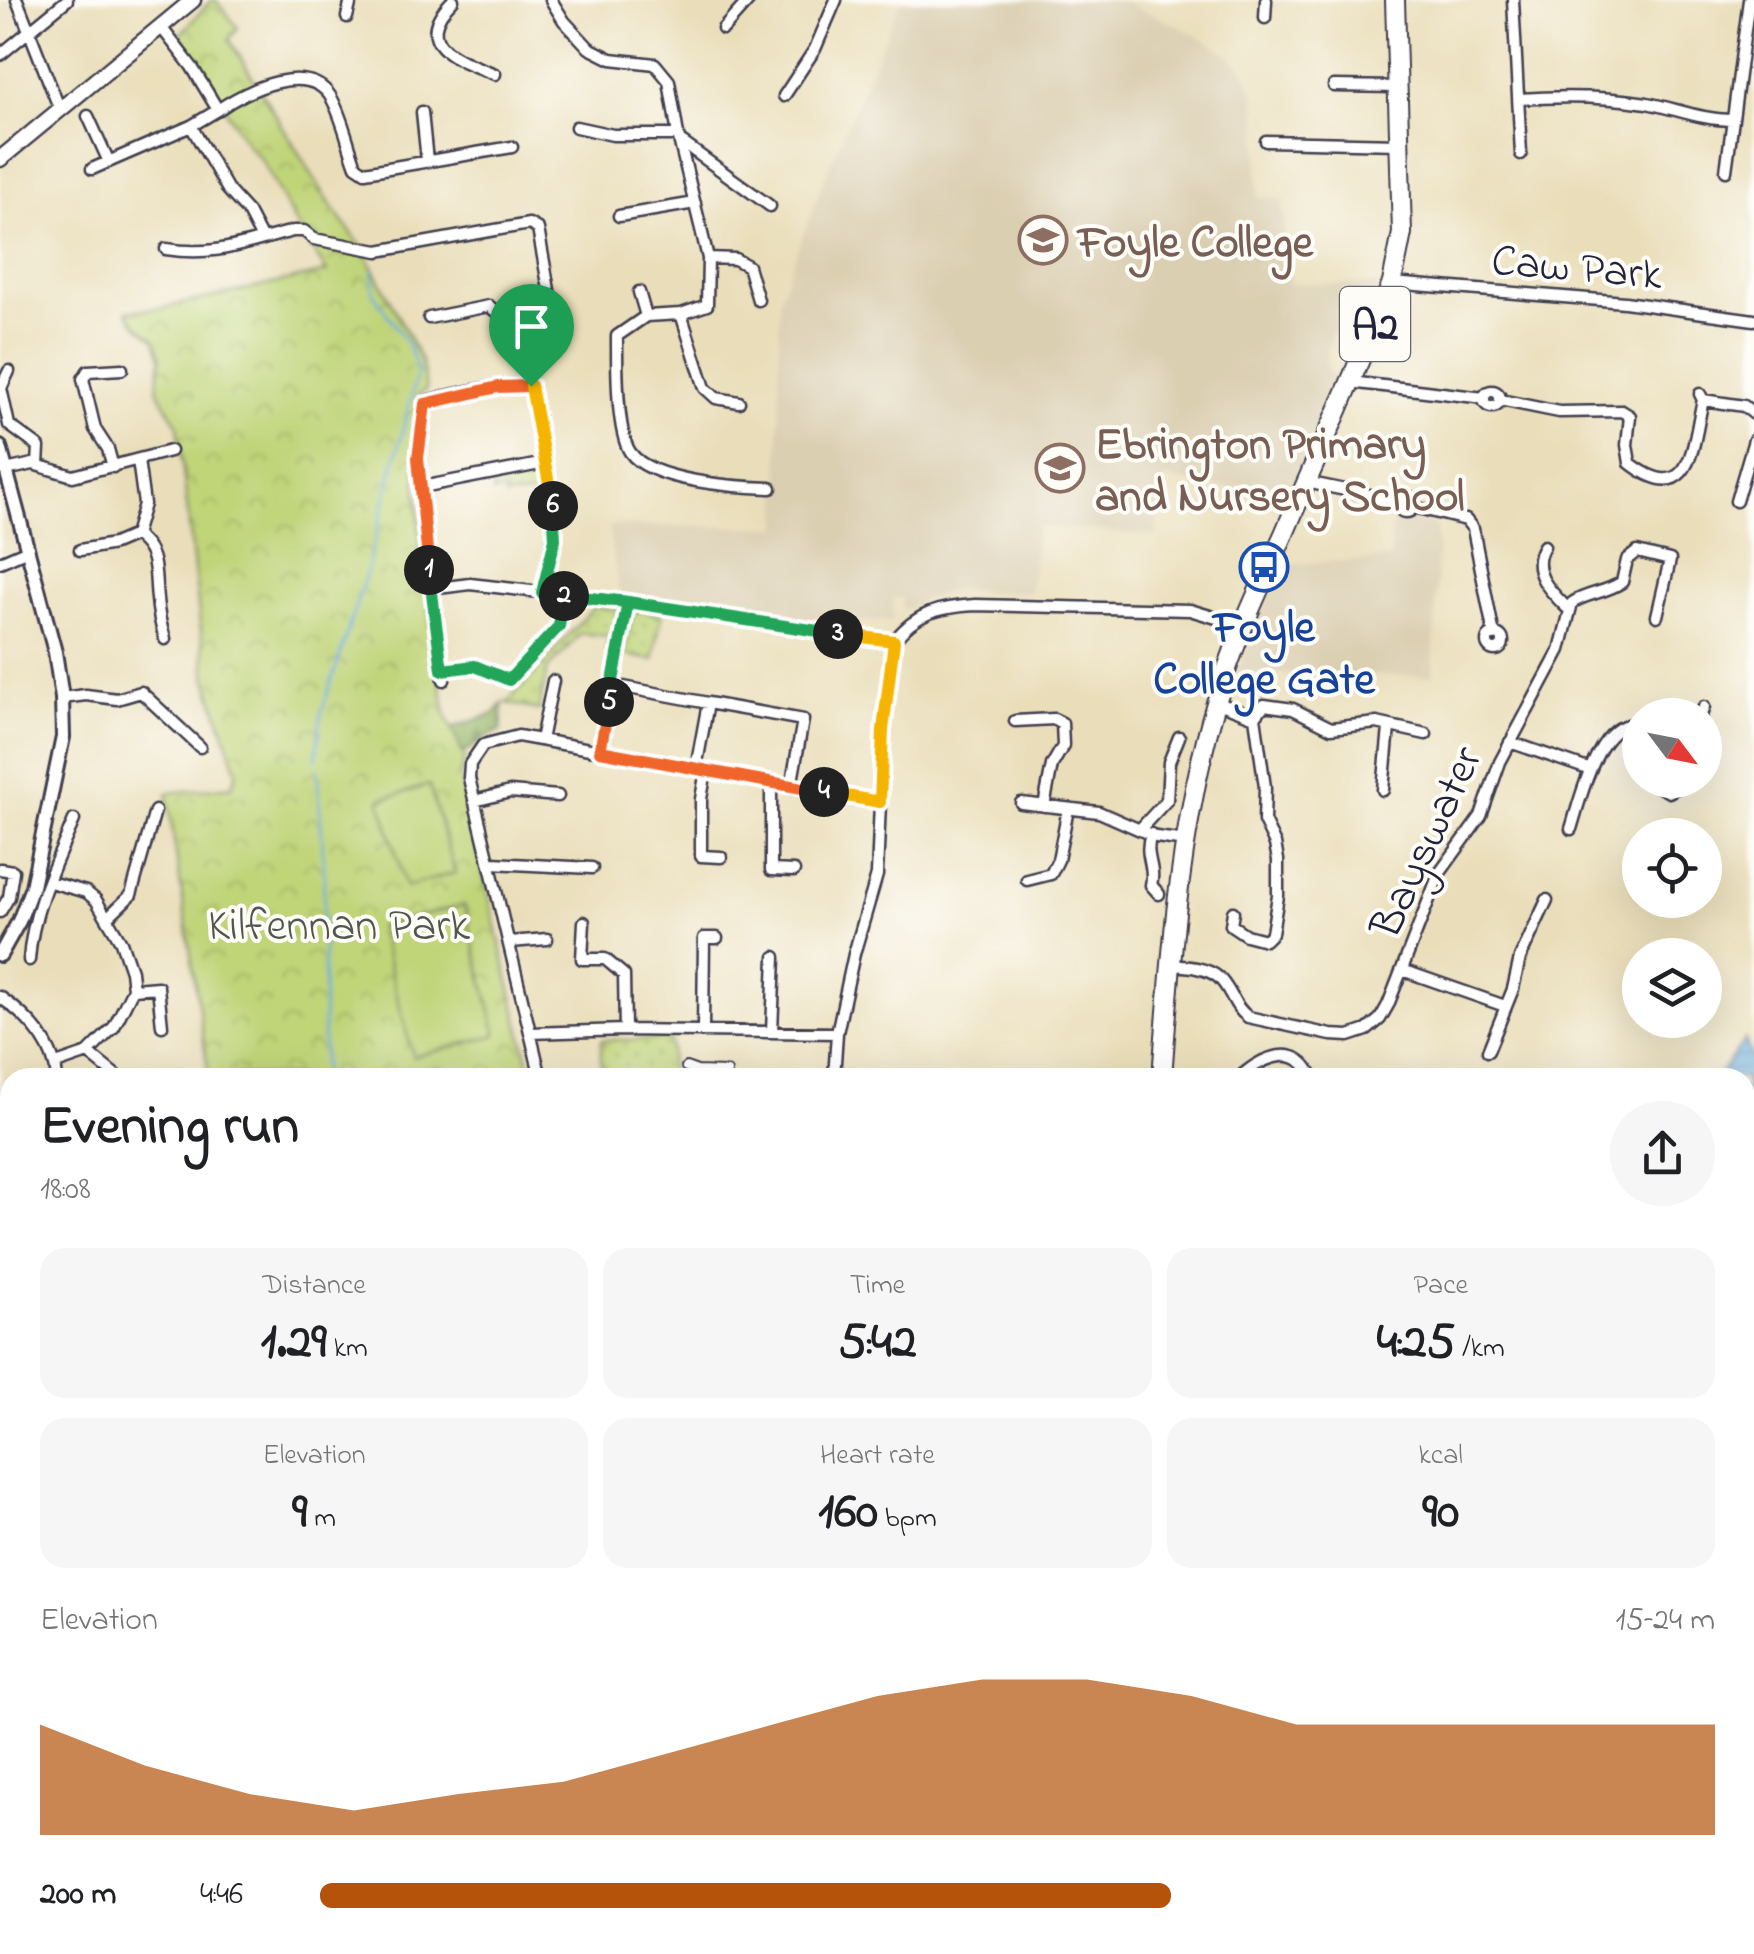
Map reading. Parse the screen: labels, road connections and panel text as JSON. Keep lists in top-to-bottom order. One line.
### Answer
{"streets":{"highway":["A2"],"street":["Caw Park","Bayswater"]},"crossings":[["Caw Park","A2"],["A2","Bayswater"]],"parks":["Kilfennan Park"],"places":{"school or university":["Foyle College","Ebrington Primary and Nursery School"],"bus stop":["Foyle College Gate"]},"north":"bottom right","page":{"pins":["6","1","2","3","5","4"],"heading":["Evening run","18:08"],"stats":[["Distance","1.29 km"],["Time","5:42"],["Pace","4:25 /km"],["Elevation","9 m"],["Heart rate","160 bpm"],["kcal","90"]],"chart":["Elevation","15–24 m"],"list":[{"name":"200 m","note":"4:46"}]}}
